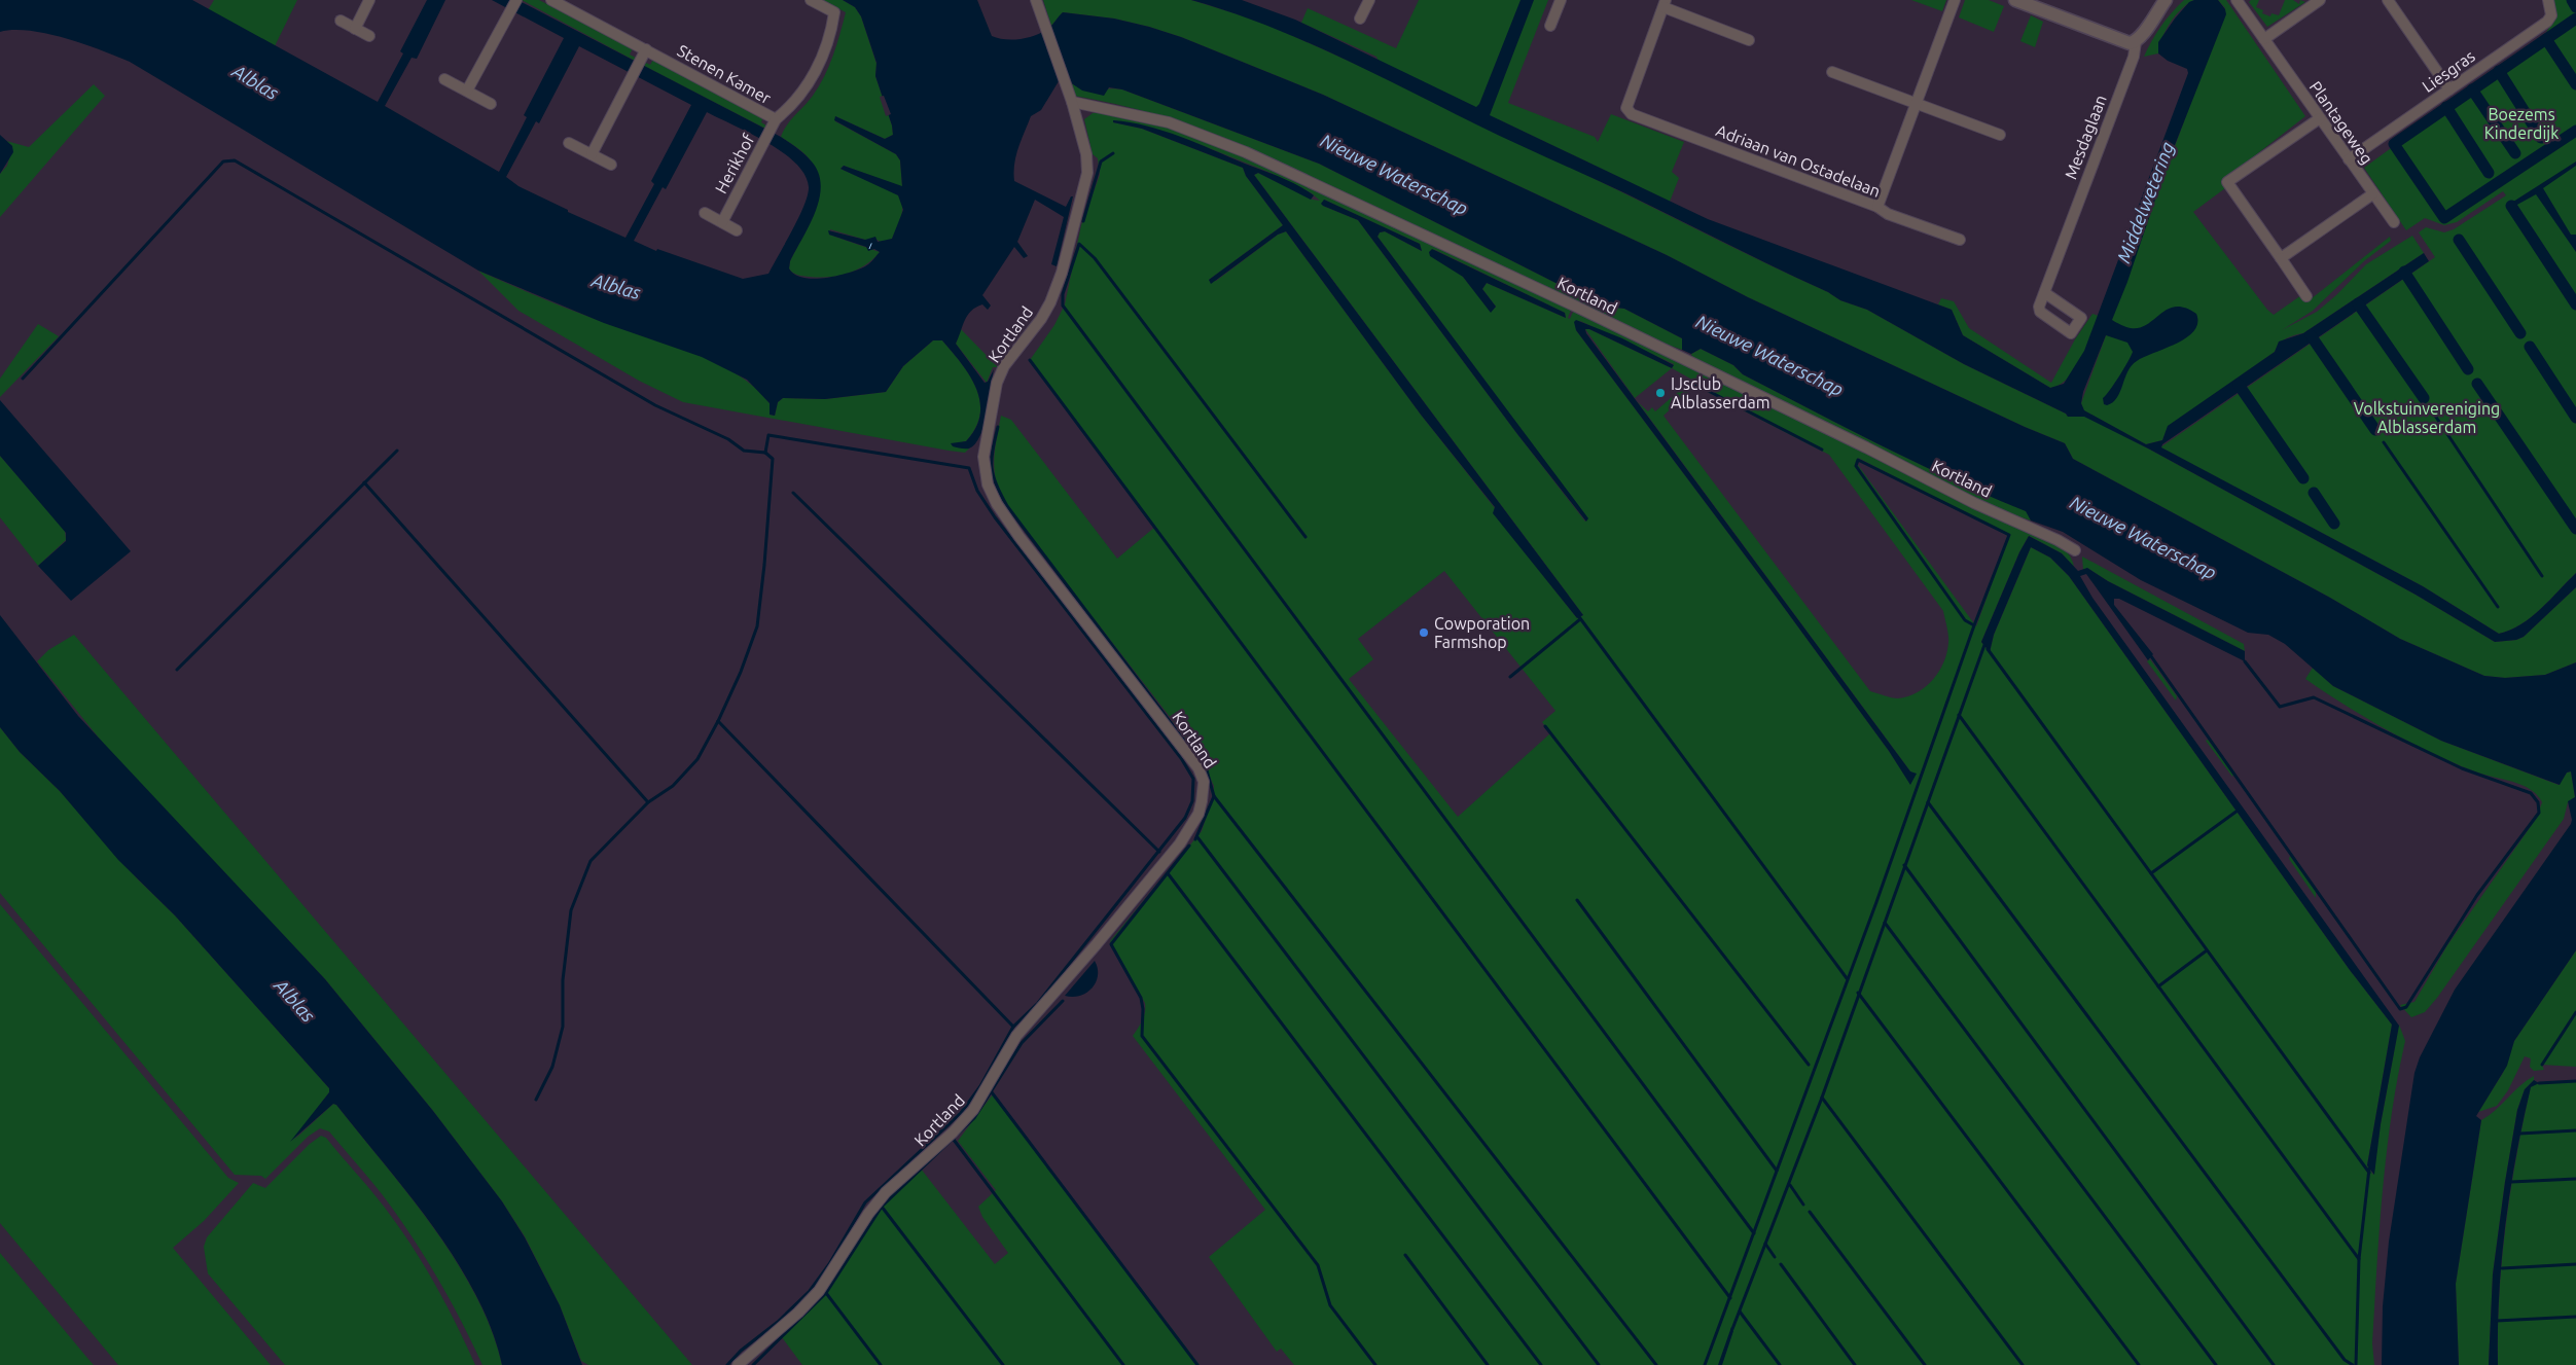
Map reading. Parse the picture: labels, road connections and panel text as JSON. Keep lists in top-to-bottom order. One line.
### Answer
{"streets":{"street":["Liesgras","Stenen Kamer","Plantageweg","Mesdaglaan","Adriaan van Ostadelaan","Herikhof","Kortland"]},"crossings":[["Liesgras","Plantageweg"],["Stenen Kamer","Herikhof"]],"water":["Alblas","Nieuwe Waterschap","Middelwetering"],"parks":["Boezems Kinderdijk","Volkstuinvereniging Alblasserdam"],"places":["IJsclub Alblasserdam","Cowporation Farmshop"]}
